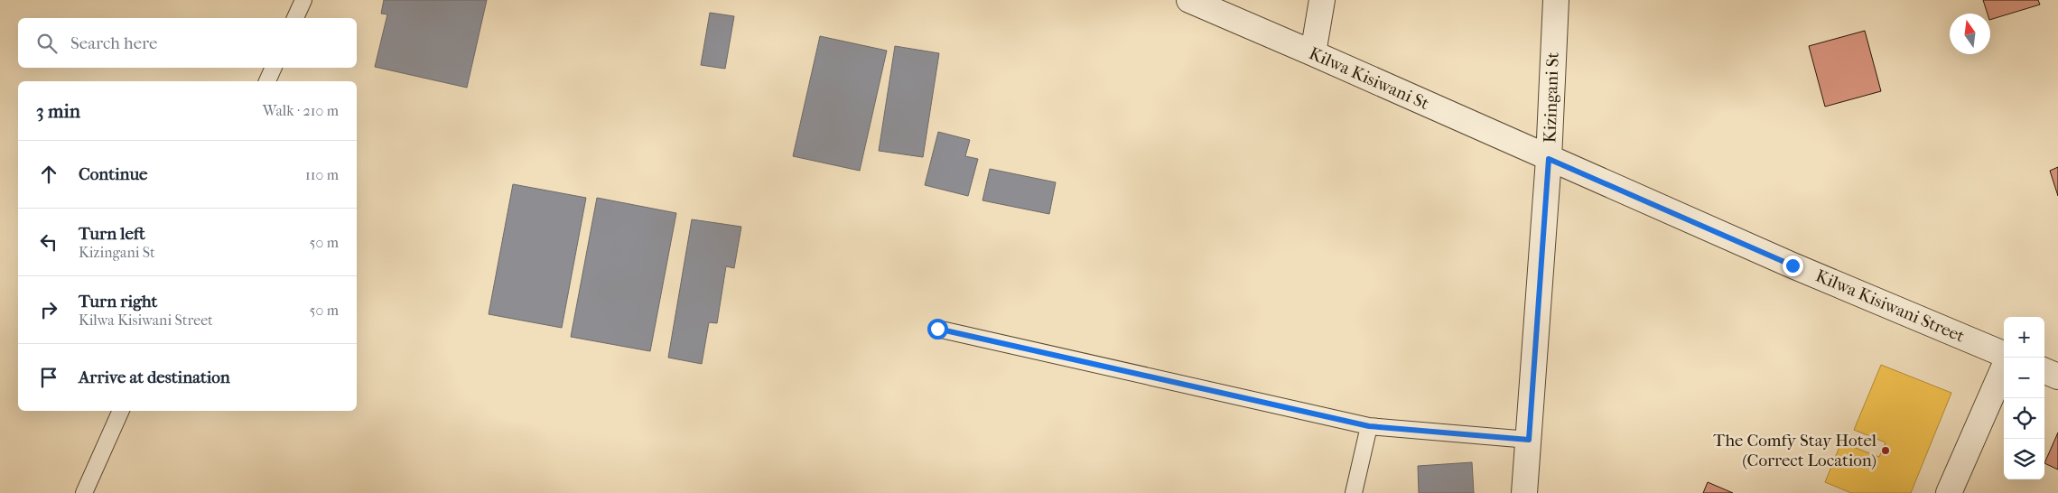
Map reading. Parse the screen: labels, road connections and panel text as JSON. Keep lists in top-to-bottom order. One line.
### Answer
{"streets":{"street":["Kilwa Kisiwani St","Kizingani St","Kilwa Kisiwani Street"]},"crossings":[["Kilwa Kisiwani St","Kizingani St"],["Kilwa Kisiwani St","Kilwa Kisiwani Street"],["Kizingani St","Kilwa Kisiwani Street"]],"places":["The Comfy Stay Hotel (Correct Location)"],"north":"top","page":{"search":"Search here","heading":["3 min","Walk · 210 m"],"list":[["Continue","110 m"],["Turn left","Kizingani St","50 m"],["Turn right","Kilwa Kisiwani Street","50 m"],"Arrive at destination"],"map_buttons":["+","−"]}}
